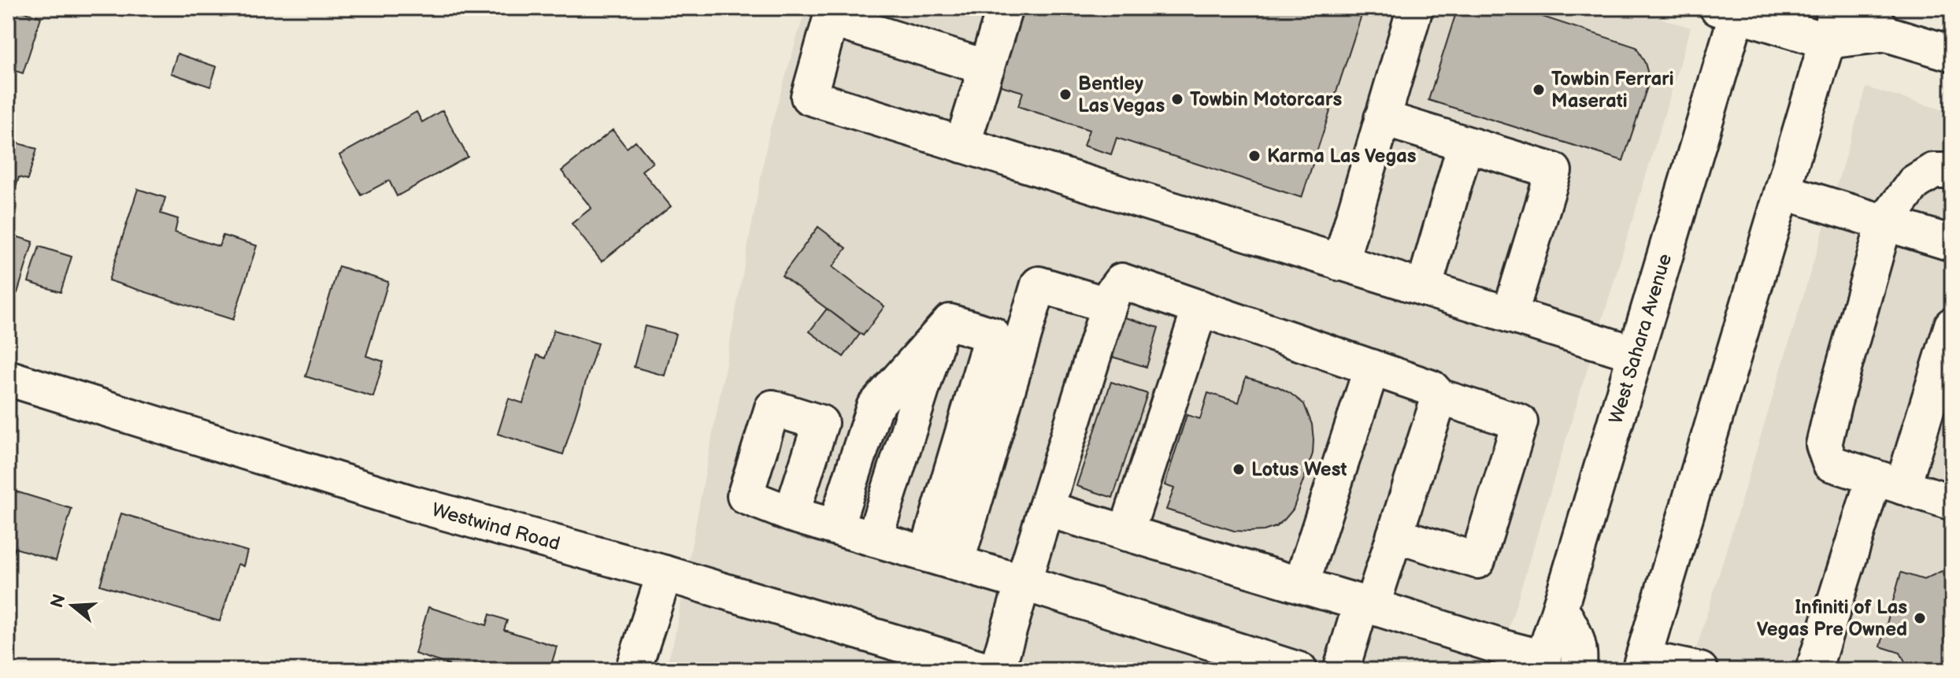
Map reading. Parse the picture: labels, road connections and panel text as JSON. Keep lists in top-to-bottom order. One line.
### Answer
{"streets":{"main road":["West Sahara Avenue","Westwind Road"]},"places":["Towbin Ferrari Maserati","Bentley Las Vegas","Towbin Motorcars","Karma Las Vegas","Lotus West","Infiniti of Las Vegas Pre Owned"],"north":"left"}
